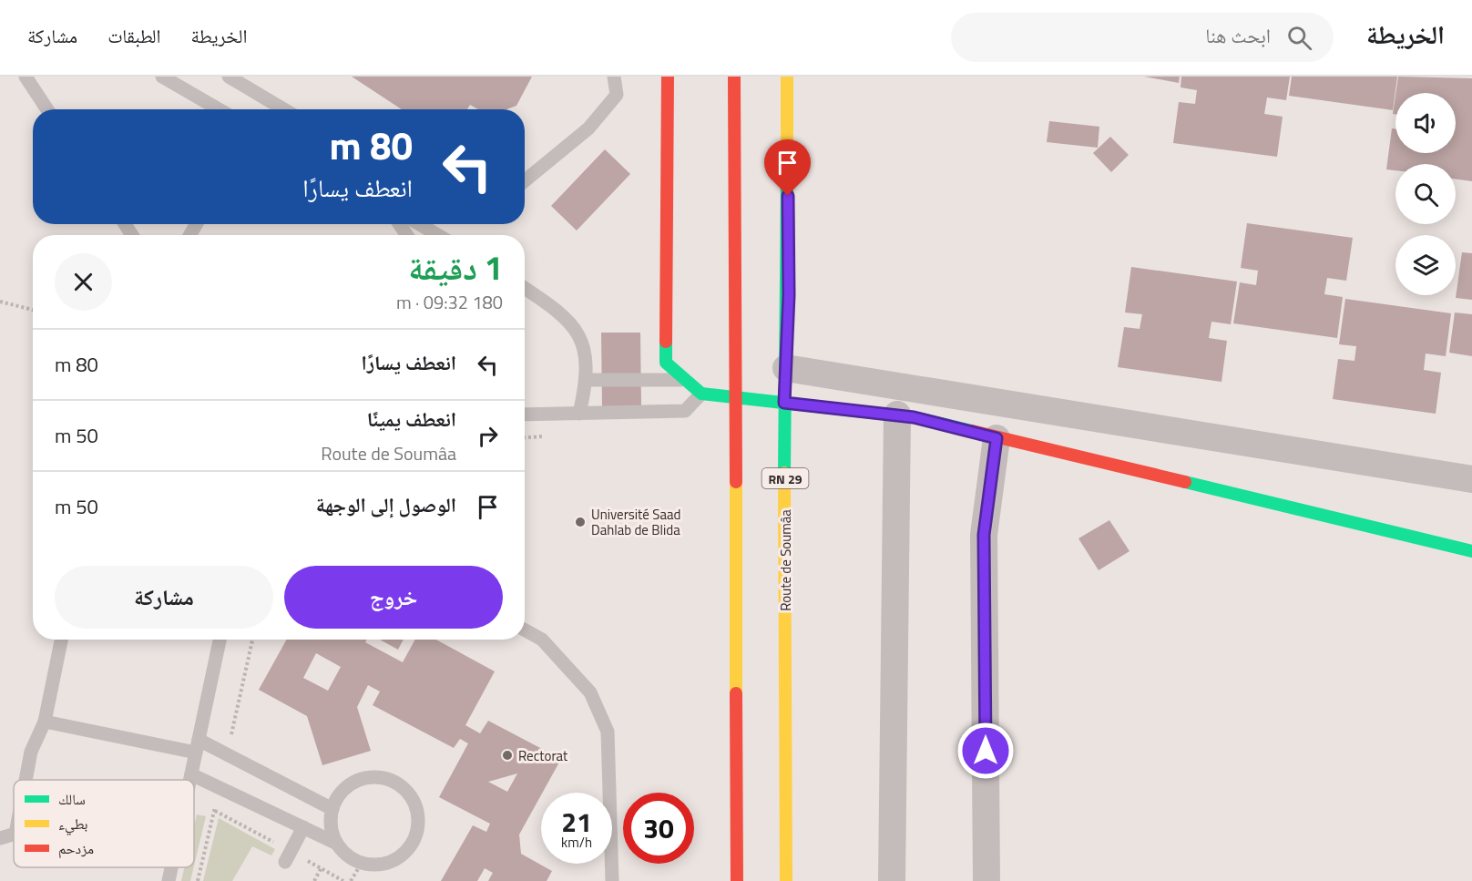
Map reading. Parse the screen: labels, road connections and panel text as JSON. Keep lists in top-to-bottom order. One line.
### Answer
{"streets":{"main road":["RN 29","Route de Soumâa"]},"places":["Université Saad Dahlab de Blida","Rectorat"],"legend":["سالك","بطيء","مزدحم"],"page":{"header":"الخريطة","search":"ابحث هنا","nav":["الخريطة","الطبقات","مشاركة"],"turn":["80 m","انعطف يسارًا"],"heading":["1 دقيقة","180 m · 09:32"],"list":[{"name":"انعطف يسارًا","value":"80 m"},{"name":"انعطف يمينًا","note":"Route de Soumâa","value":"50 m"},{"name":"الوصول إلى الوجهة","value":"50 m"}],"buttons":["خروج","مشاركة"],"speed":"21 km/h","limit":"30"}}
